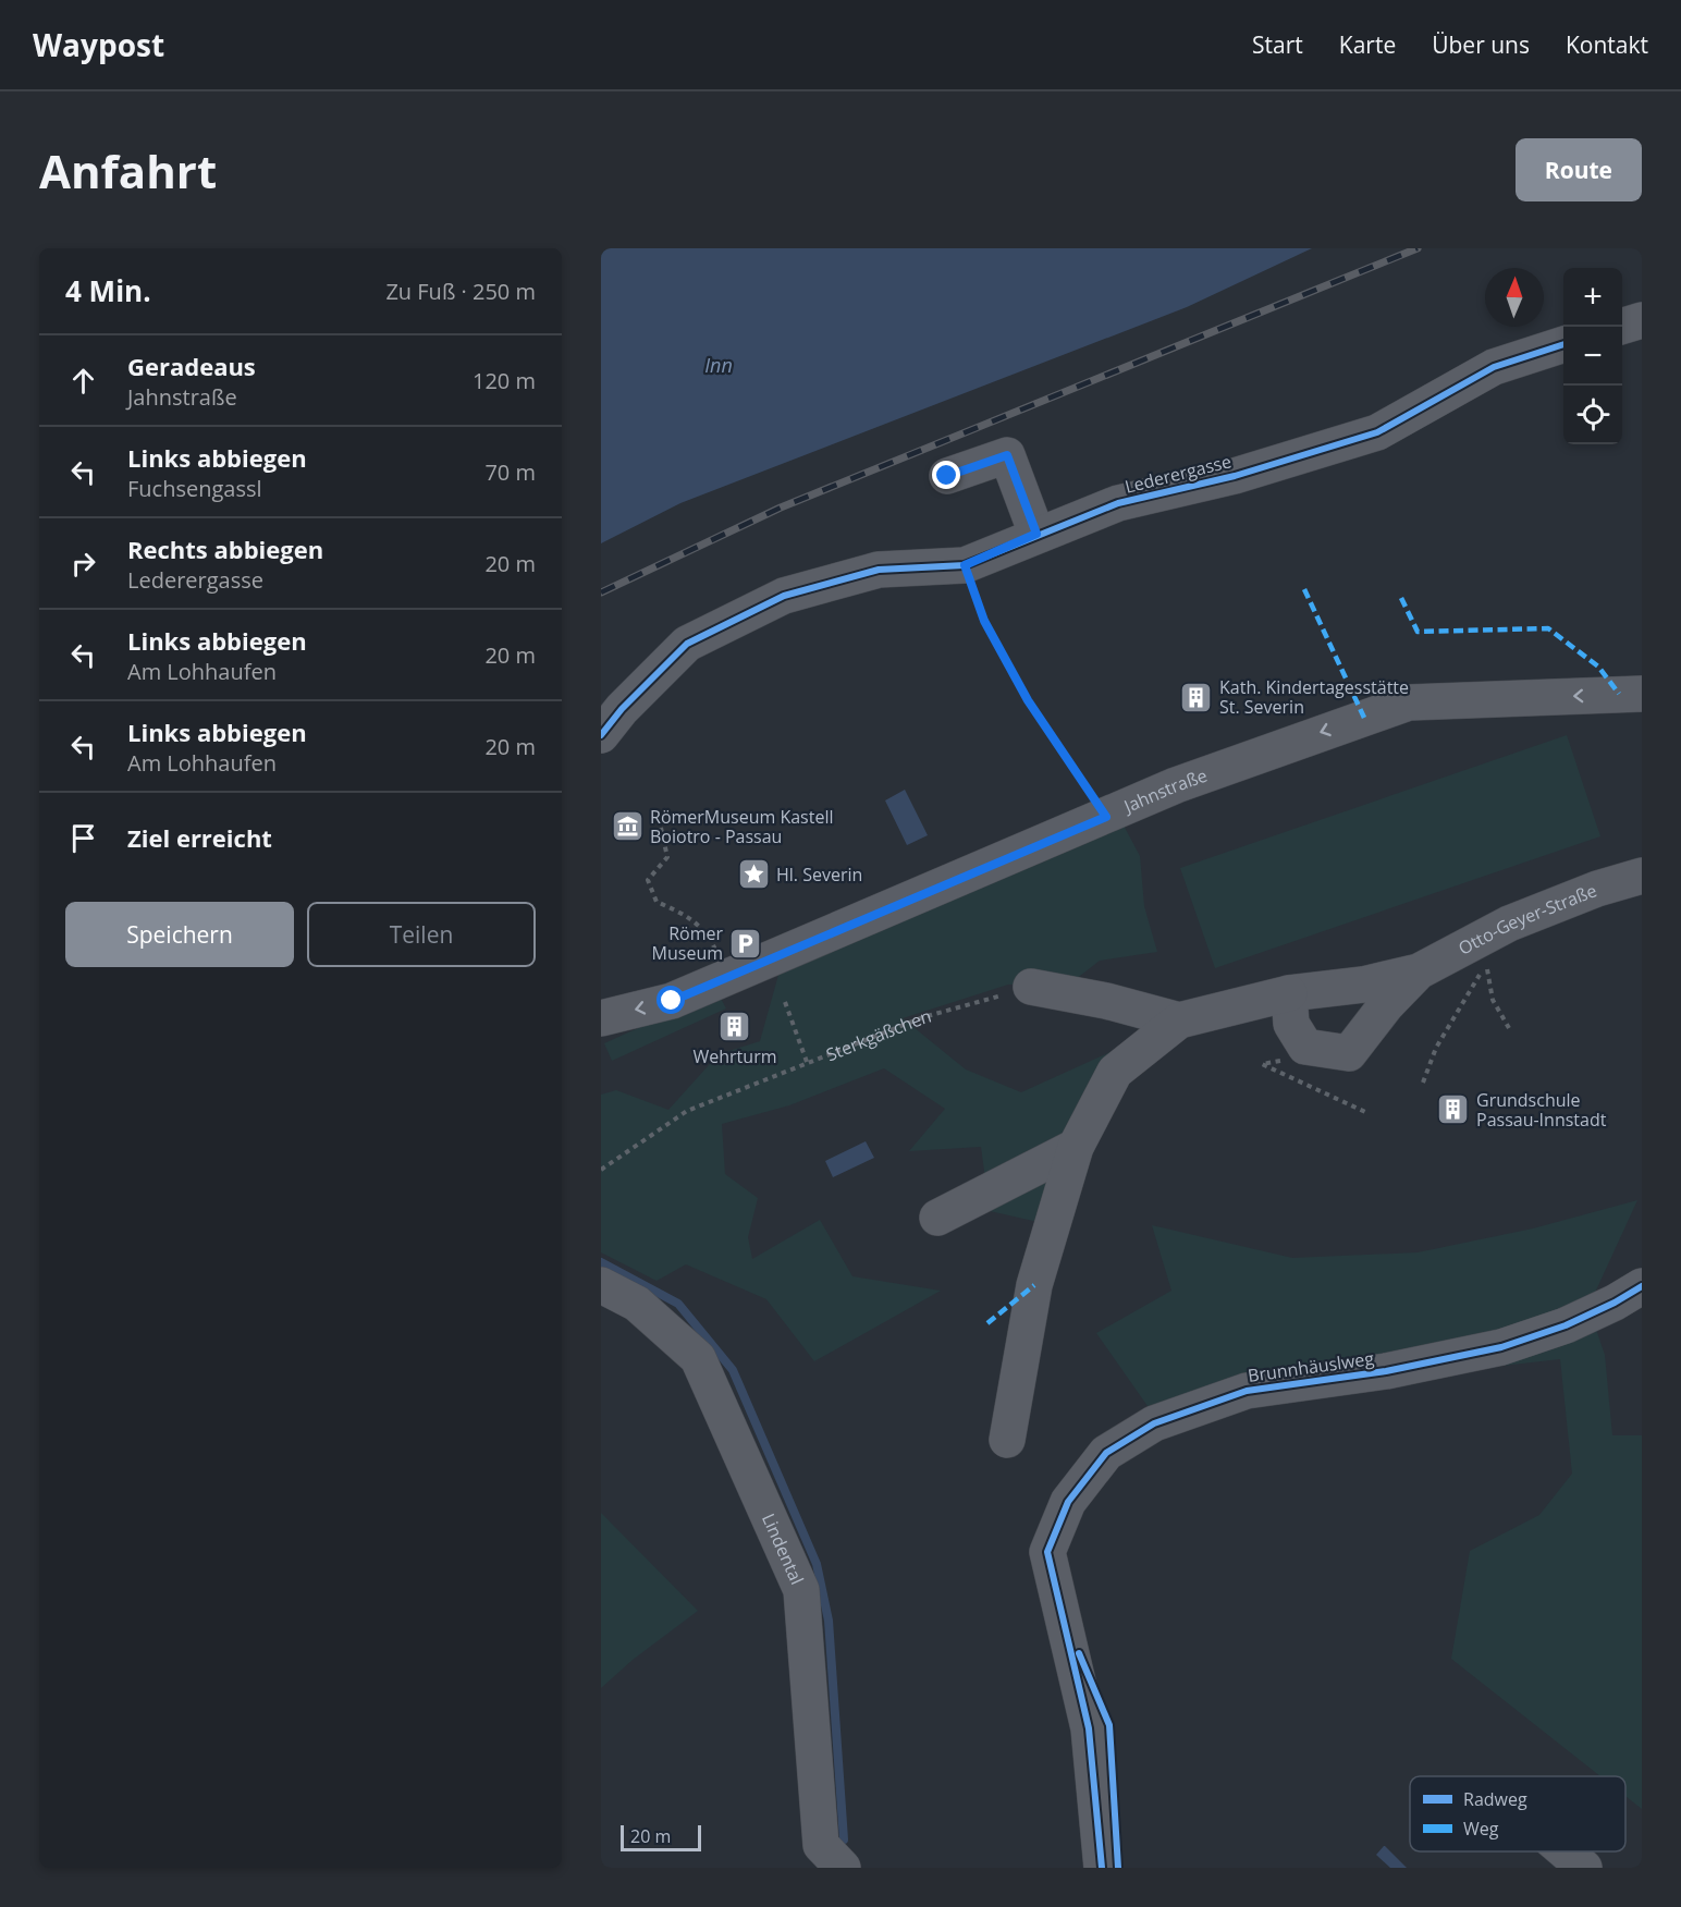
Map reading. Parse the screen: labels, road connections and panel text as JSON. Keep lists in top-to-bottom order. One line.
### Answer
{"streets":{"street":["Lederergasse","Jahnstraße","Otto-Geyer-Straße","Brunnhäuslweg","Lindental"],"path":["Sterkgäßchen"]},"one_way":["Jahnstraße"],"water":["Inn"],"places":{"building":["Kath. Kindertagesstätte St. Severin","Wehrturm","Grundschule Passau-Innstadt"],"museum":["RömerMuseum Kastell Boiotro - Passau"],"place":["Hl. Severin"],"parking":["Römer Museum"]},"legend":["Radweg","Weg"],"scale_bar":"20 m","north":"top","page":{"header":"Waypost","nav":["Start","Karte","Über uns","Kontakt"],"buttons":["Route",["Speichern","Teilen"]],"title":"Anfahrt","heading":["4 Min.","Zu Fuß · 250 m"],"map_buttons":["+","−"],"list":[["Geradeaus","Jahnstraße","120 m"],["Links abbiegen","Fuchsengassl","70 m"],["Rechts abbiegen","Lederergasse","20 m"],["Links abbiegen","Am Lohhaufen","20 m"],["Links abbiegen","Am Lohhaufen","20 m"],"Ziel erreicht"],"scale":"20 m"}}
